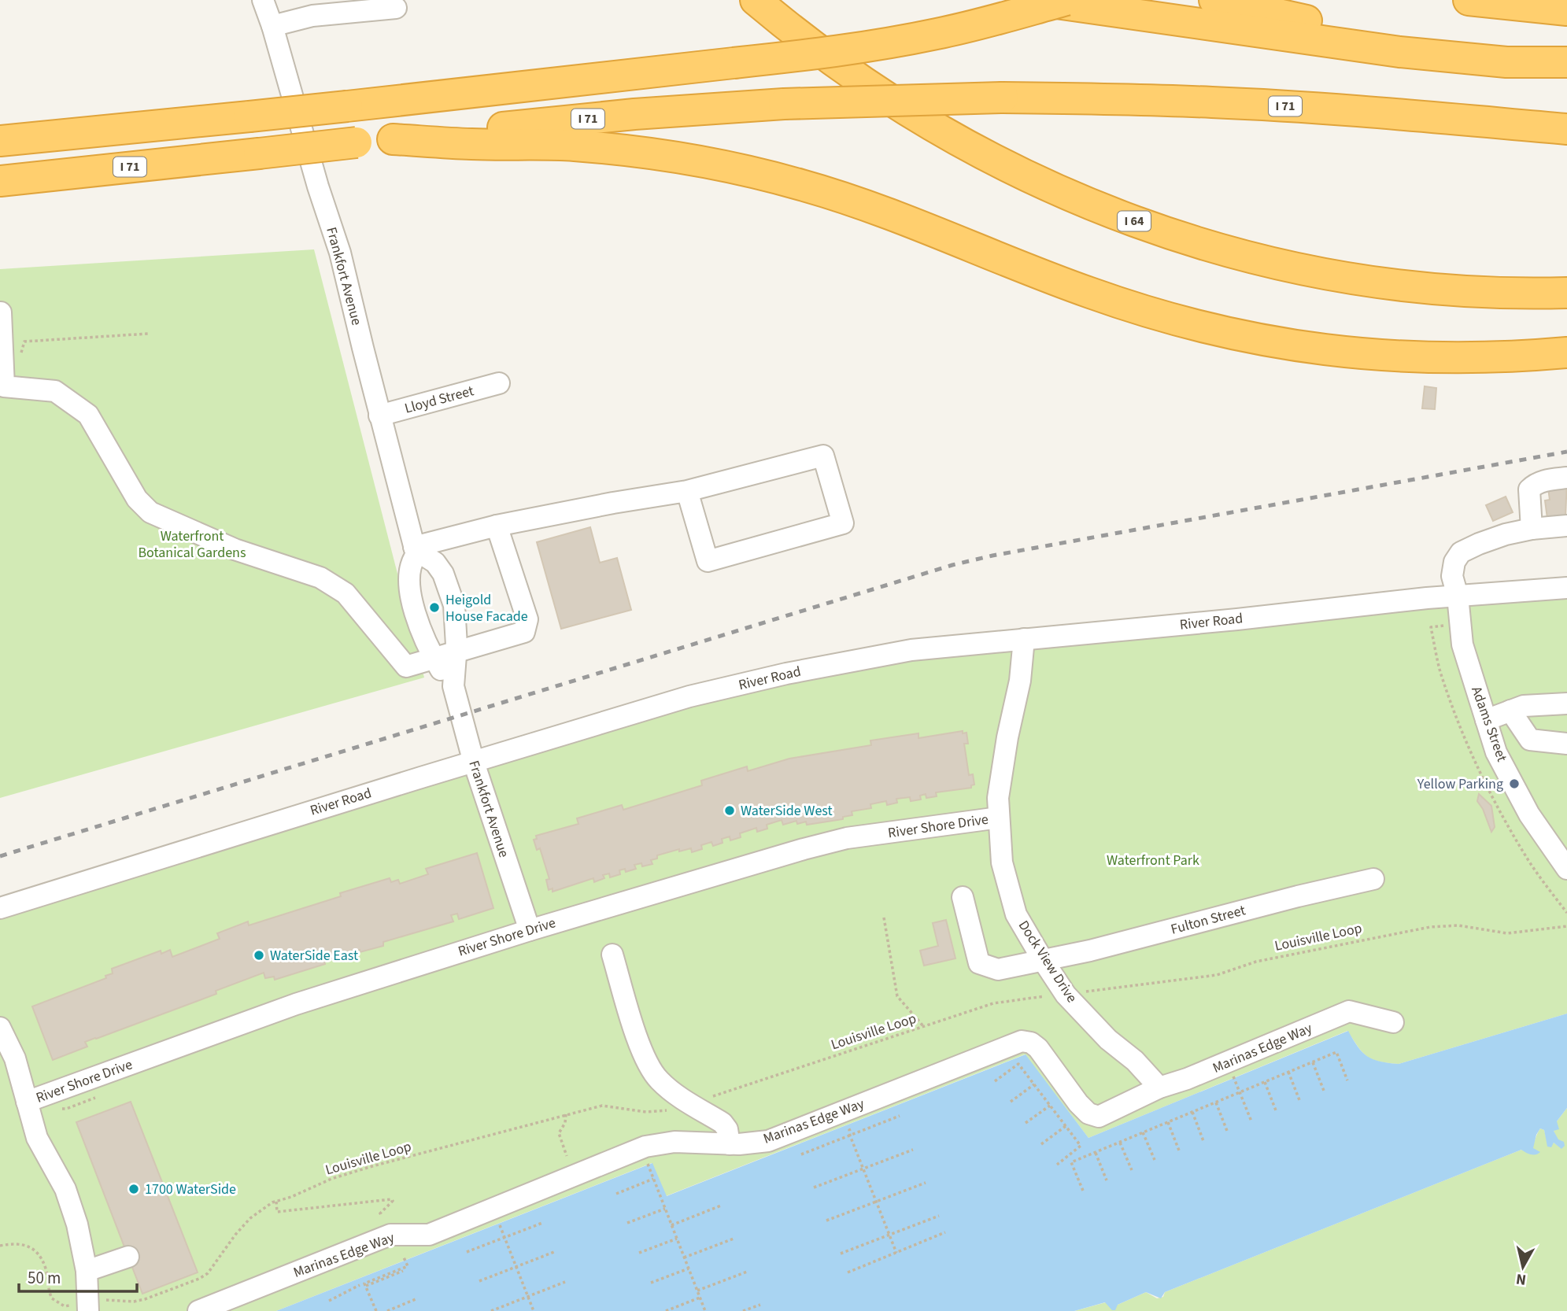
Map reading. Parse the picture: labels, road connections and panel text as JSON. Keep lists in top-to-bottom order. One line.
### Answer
{"streets":{"highway":["I 71","I 64"],"street":["Frankfort Avenue","Lloyd Street","River Road","Adams Street","River Shore Drive","Fulton Street","Dock View Drive","Marinas Edge Way"],"path":["Louisville Loop"]},"crossings":[["Frankfort Avenue","Lloyd Street"],["Frankfort Avenue","River Road"],["Frankfort Avenue","River Shore Drive"],["River Road","Adams Street"],["River Road","Dock View Drive"],["River Shore Drive","Dock View Drive"],["Fulton Street","Dock View Drive"],["Dock View Drive","Marinas Edge Way"]],"parks":["Waterfront Botanical Gardens","Waterfront Park"],"places":["Heigold House Facade","Yellow Parking","WaterSide West","WaterSide East","1700 WaterSide"],"scale_bar":"50 m","north":"bottom"}
